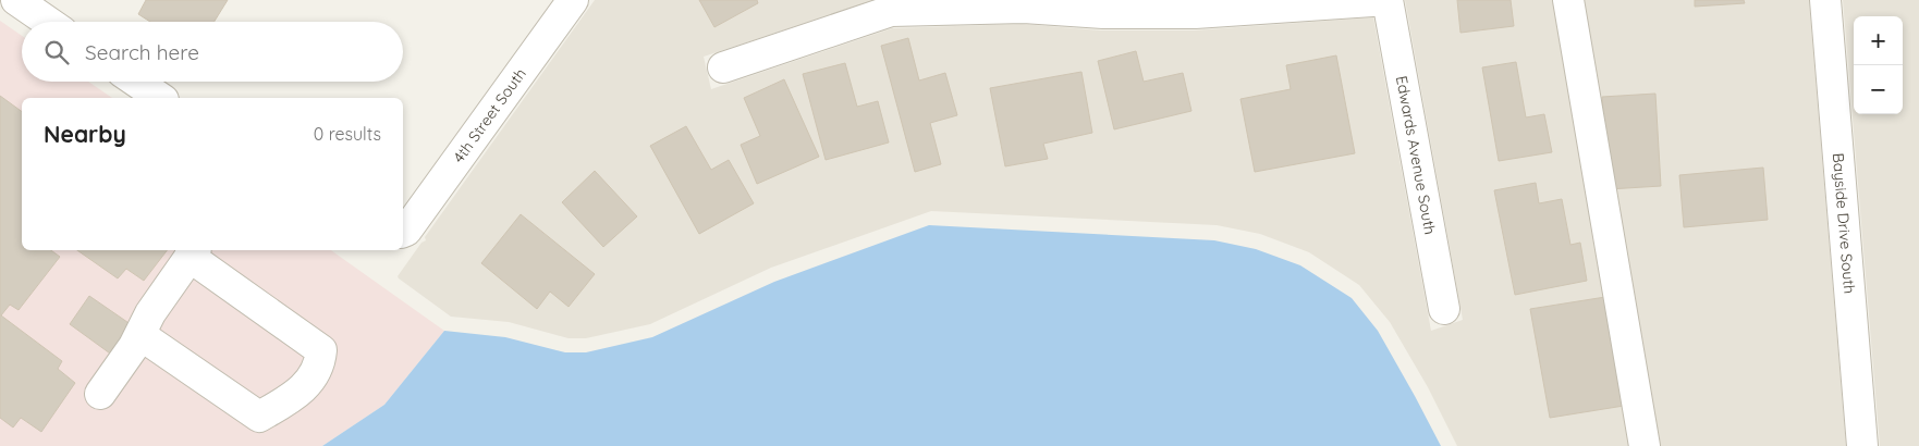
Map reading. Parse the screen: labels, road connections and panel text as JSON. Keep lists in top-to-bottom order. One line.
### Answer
{"streets":{"street":["4th Street South","Edwards Avenue South","Bayside Drive South"]},"page":{"map_buttons":["+","−"],"search":"Search here","heading":["Nearby","0 results"]}}
